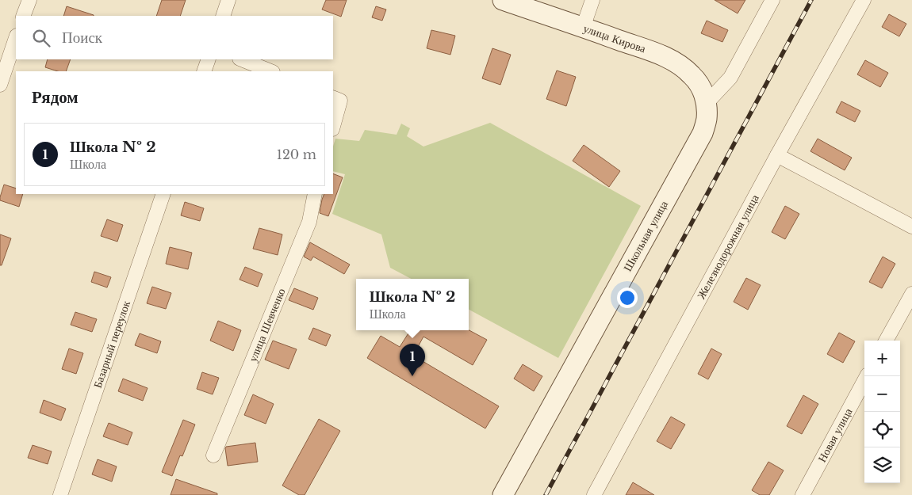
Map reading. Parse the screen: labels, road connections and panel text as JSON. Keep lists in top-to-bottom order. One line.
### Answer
{"streets":{"main road":["улица Кирова","Школьная улица"],"street":["Железнодорожная улица","улица Шевченко","Базарный переулок","Новая улица"]},"crossings":[["улица Кирова","Школьная улица"]],"page":{"search":"Поиск","heading":"Рядом","list":[{"mark":"1","name":"Школа № 2","note":"Школа","value":"120 m"}],"popup":["Школа № 2","Школа"],"map_buttons":["+","−"],"pins":"1"}}
